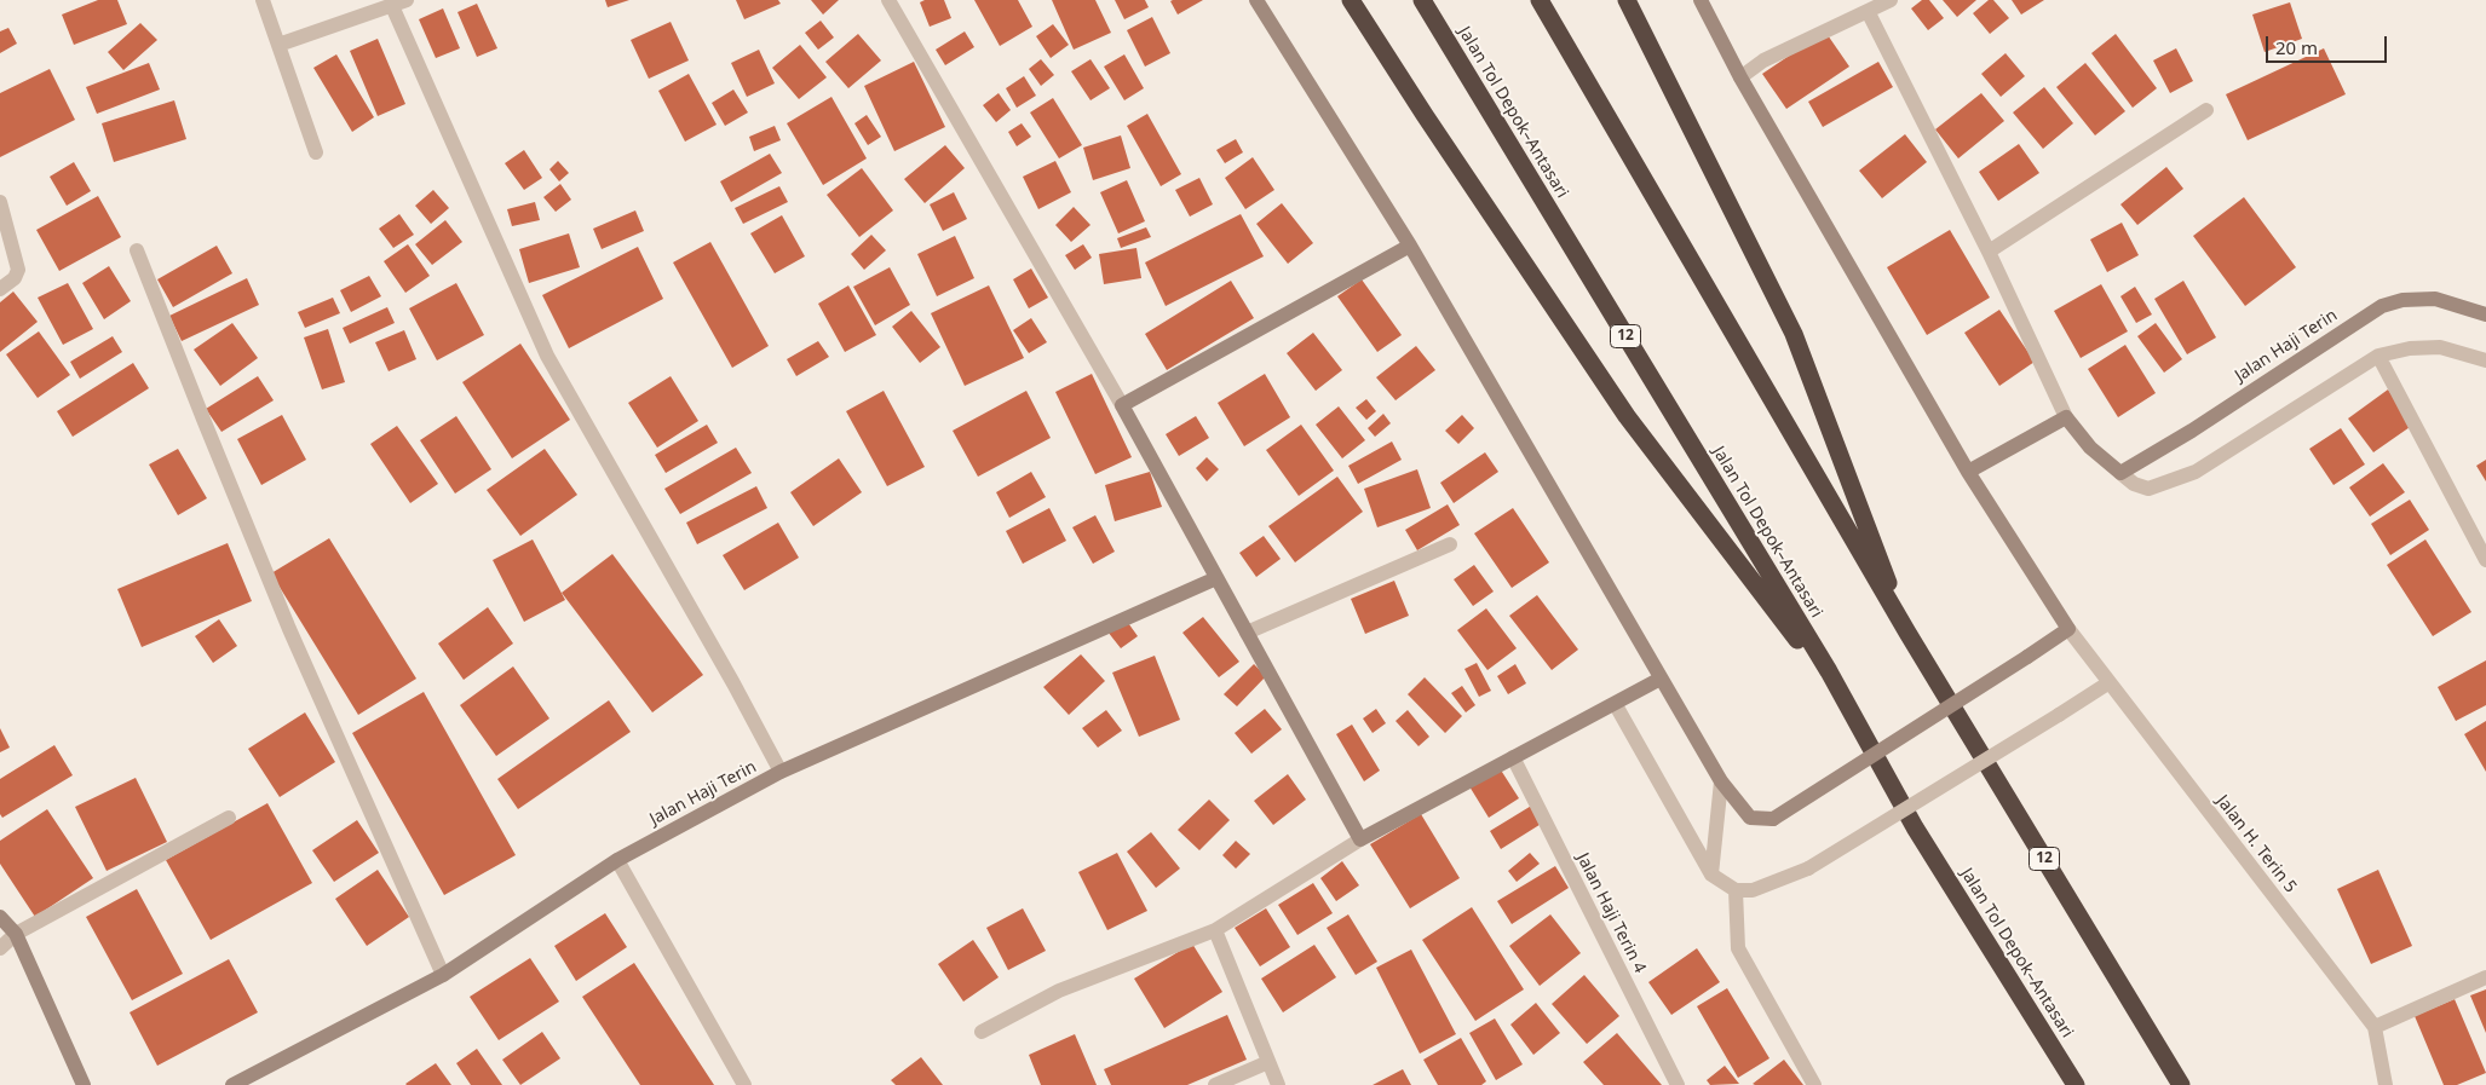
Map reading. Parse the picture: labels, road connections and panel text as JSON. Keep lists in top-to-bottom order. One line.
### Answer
{"streets":{"highway":["Jalan Tol Depok–Antasari","12"],"street":["Jalan Haji Terin","Jalan H. Terin 5","Jalan Haji Terin 4"]},"scale_bar":"20 m"}
